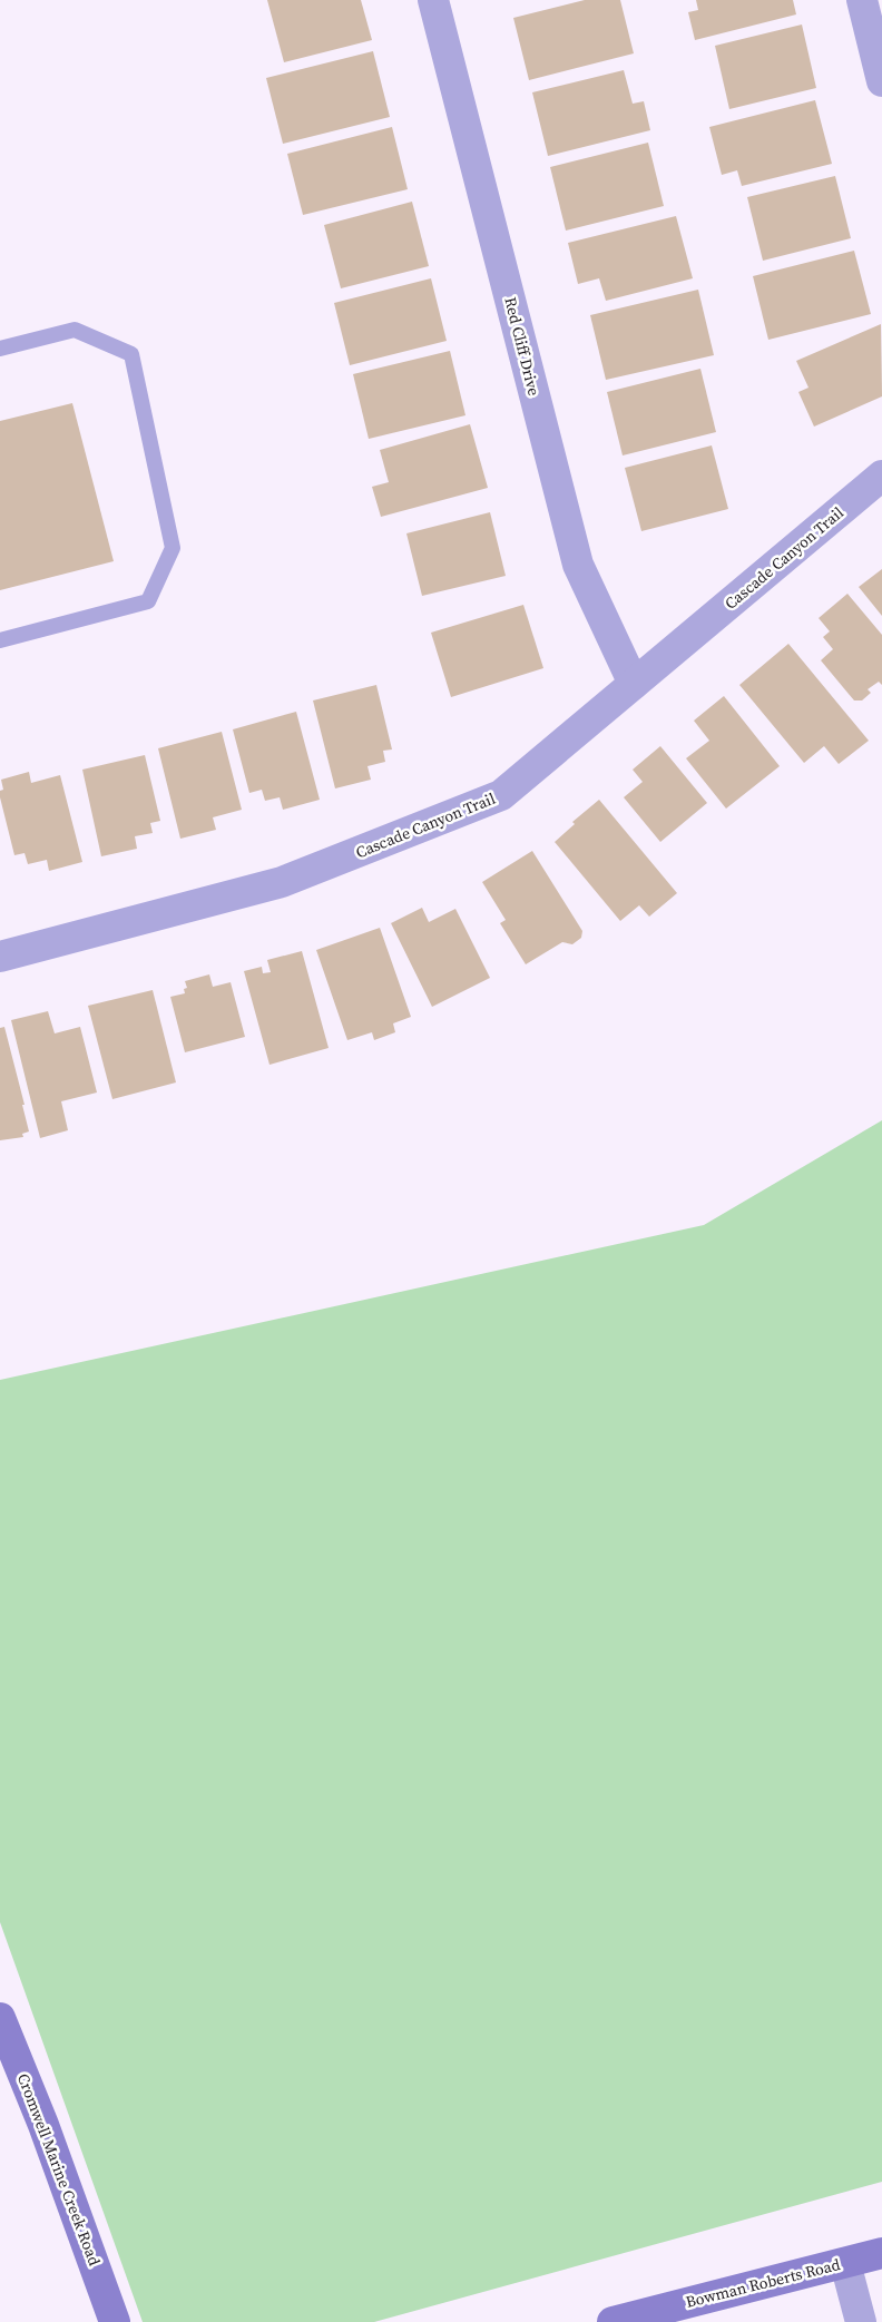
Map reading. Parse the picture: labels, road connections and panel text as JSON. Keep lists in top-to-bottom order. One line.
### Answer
{"streets":{"main road":["Cromwell Marine Creek Road","Bowman Roberts Road"],"street":["Red Cliff Drive","Cascade Canyon Trail"]},"crossings":[["Red Cliff Drive","Cascade Canyon Trail"]]}
